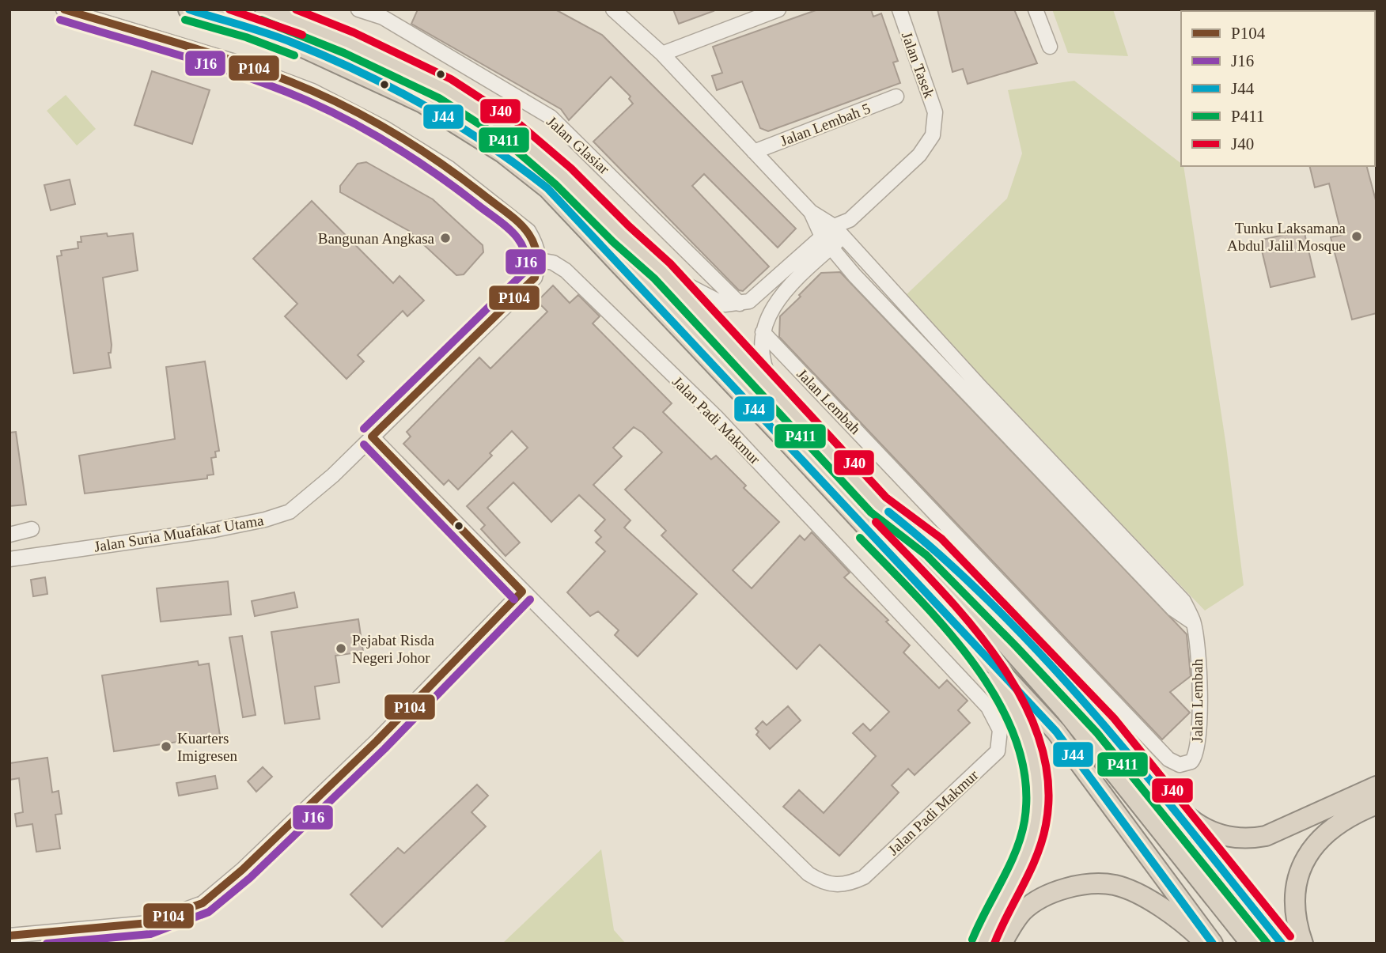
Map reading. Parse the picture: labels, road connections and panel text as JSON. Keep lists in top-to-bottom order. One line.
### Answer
{"streets":{"street":["Jalan Tasek","Jalan Lembah 5","Jalan Glasiar","Jalan Lembah","Jalan Padi Makmur","Jalan Suria Muafakat Utama"]},"crossings":[["Jalan Tasek","Jalan Glasiar"],["Jalan Tasek","Jalan Lembah"],["Jalan Lembah 5","Jalan Lembah"],["Jalan Padi Makmur","Jalan Suria Muafakat Utama"]],"places":["Tunku Laksamana Abdul Jalil Mosque","Bangunan Angkasa","Pejabat Risda Negeri Johor","Kuarters Imigresen"],"lines":["transit line P104","transit line J44","transit line J40","transit line J16","transit line P411"],"legend":["P104","J16","J44","P411","J40"]}
